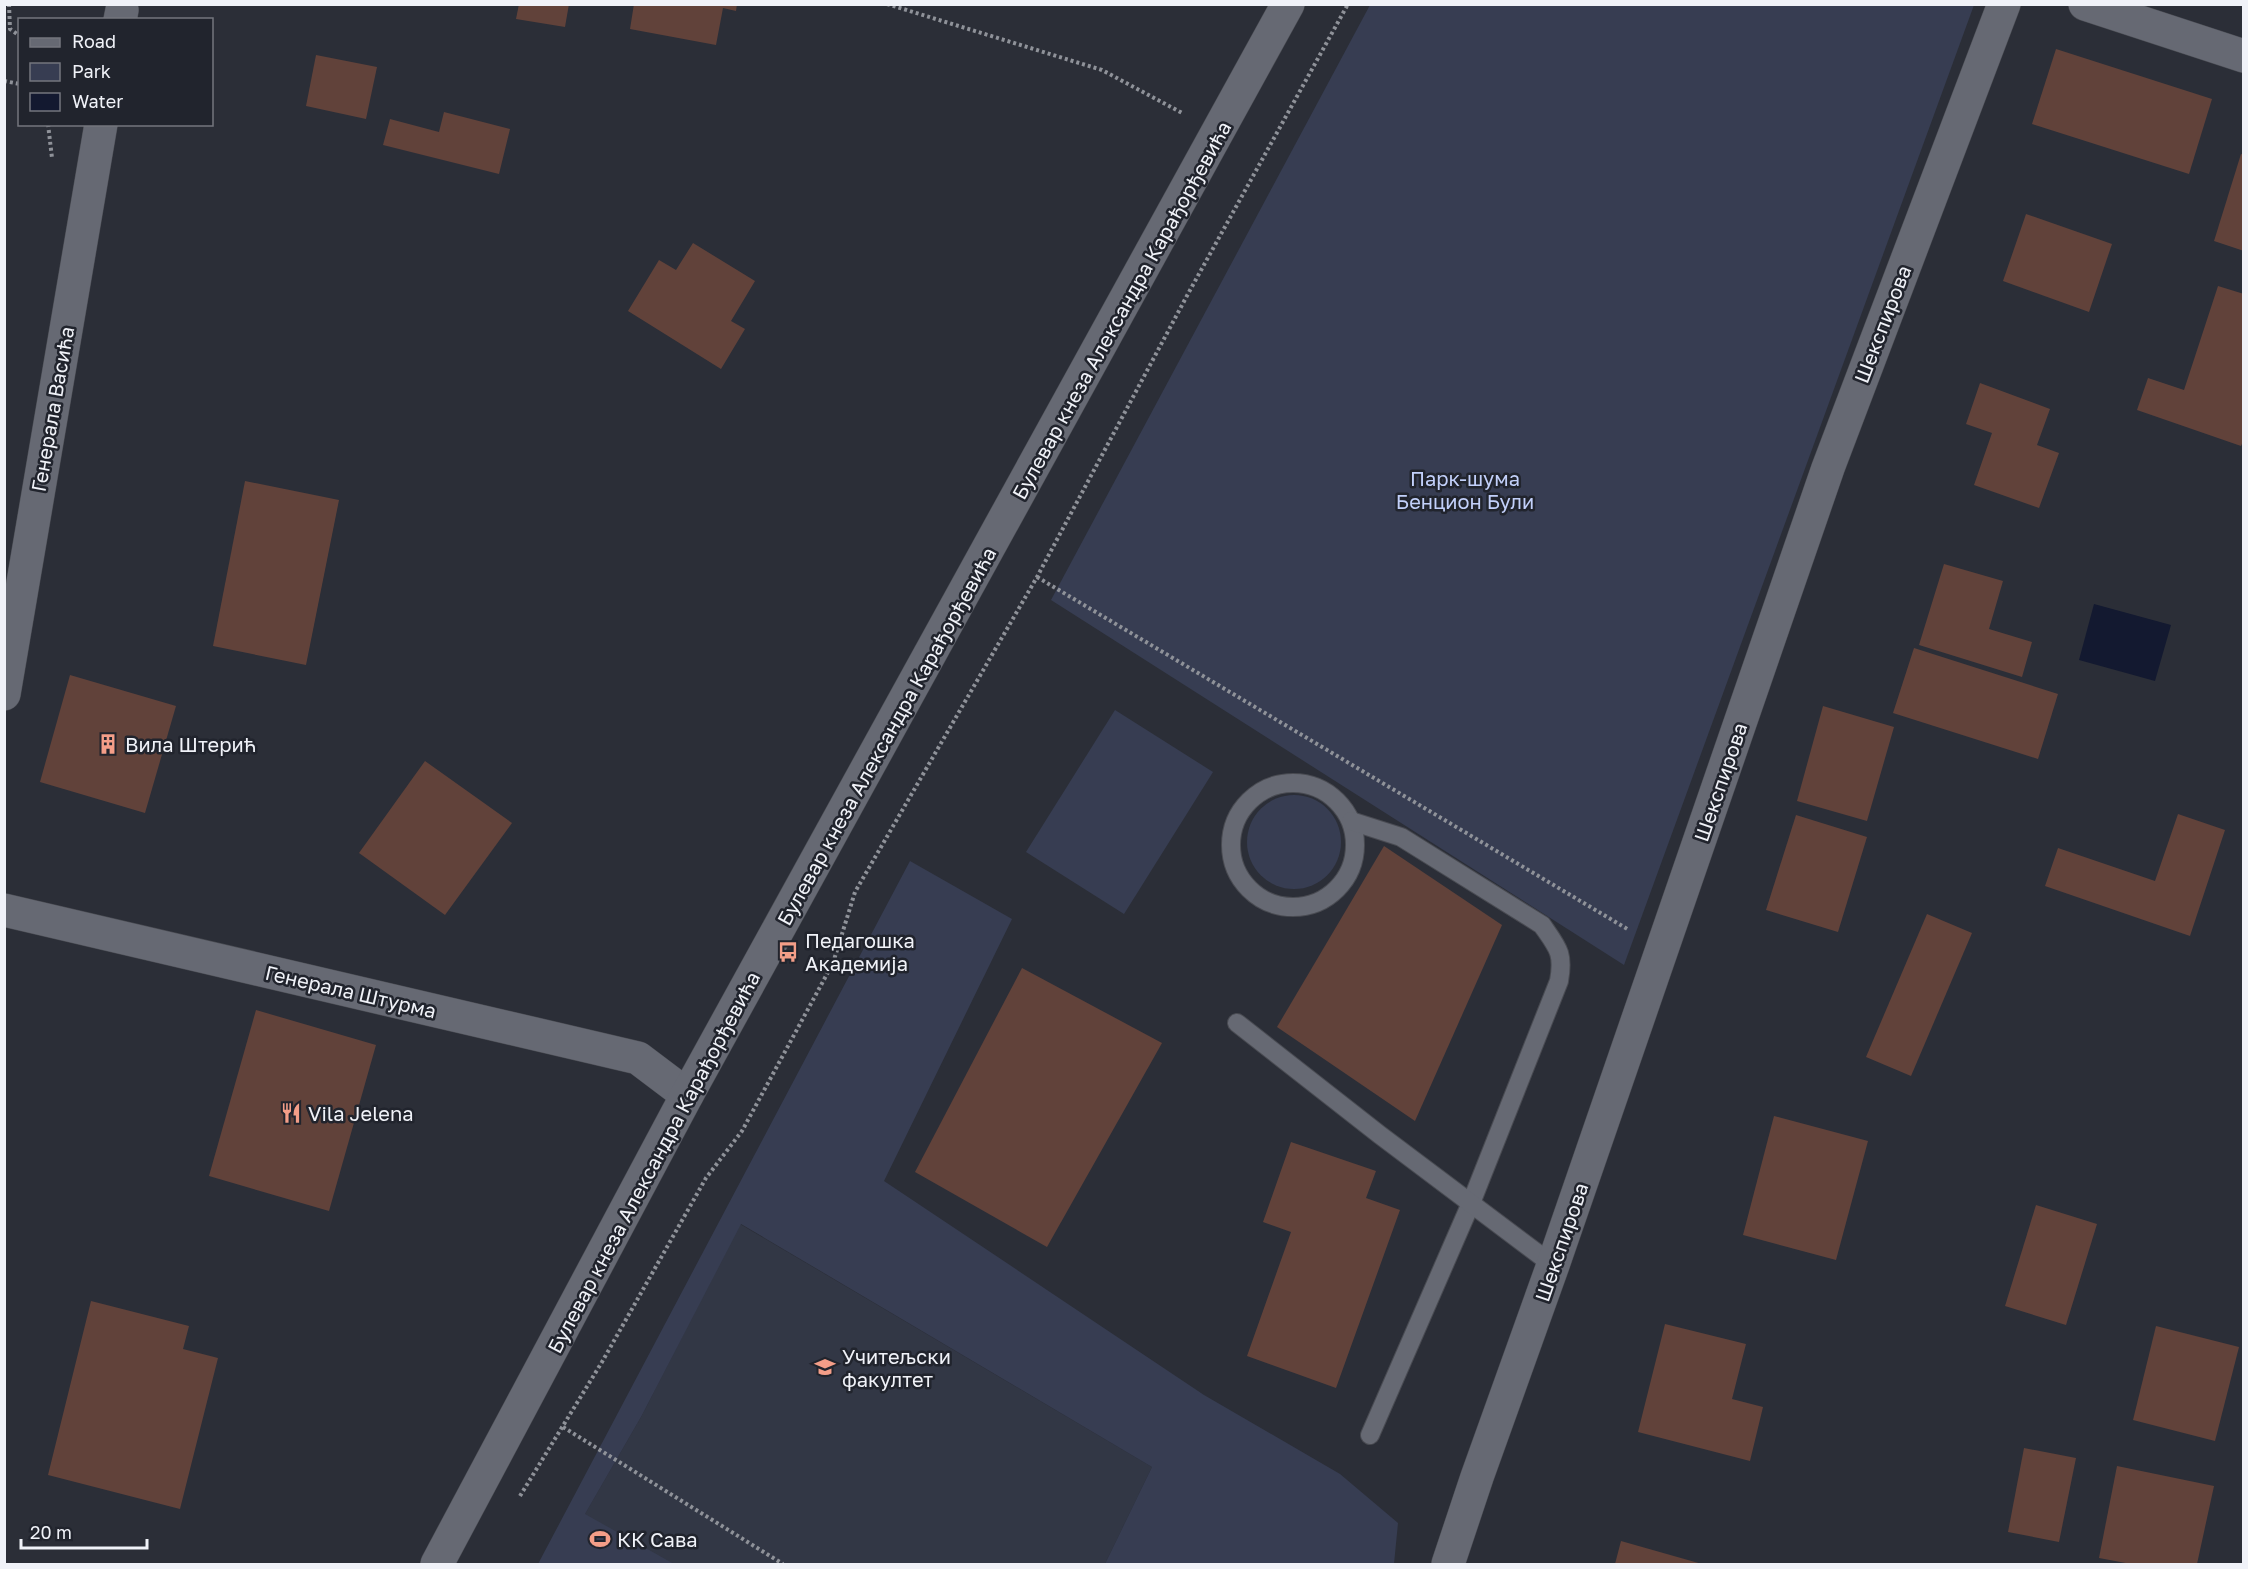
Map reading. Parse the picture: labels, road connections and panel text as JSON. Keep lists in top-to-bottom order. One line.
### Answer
{"streets":{"street":["Булевар кнеза Александра Карађорђевића","Шекспирова","Генерала Васића","Генерала Штурма"]},"crossings":[["Булевар кнеза Александра Карађорђевића","Генерала Штурма"]],"parks":["Парк-шума Бенцион Були"],"places":{"building":["Вила Штерић"],"bus stop":["Педагошка Академија"],"restaurant":["Vila Jelena"],"school or university":["Учитељски факултет"],"sports":["КК Сава"]},"legend":["Road","Park","Water"],"scale_bar":"20 m"}
